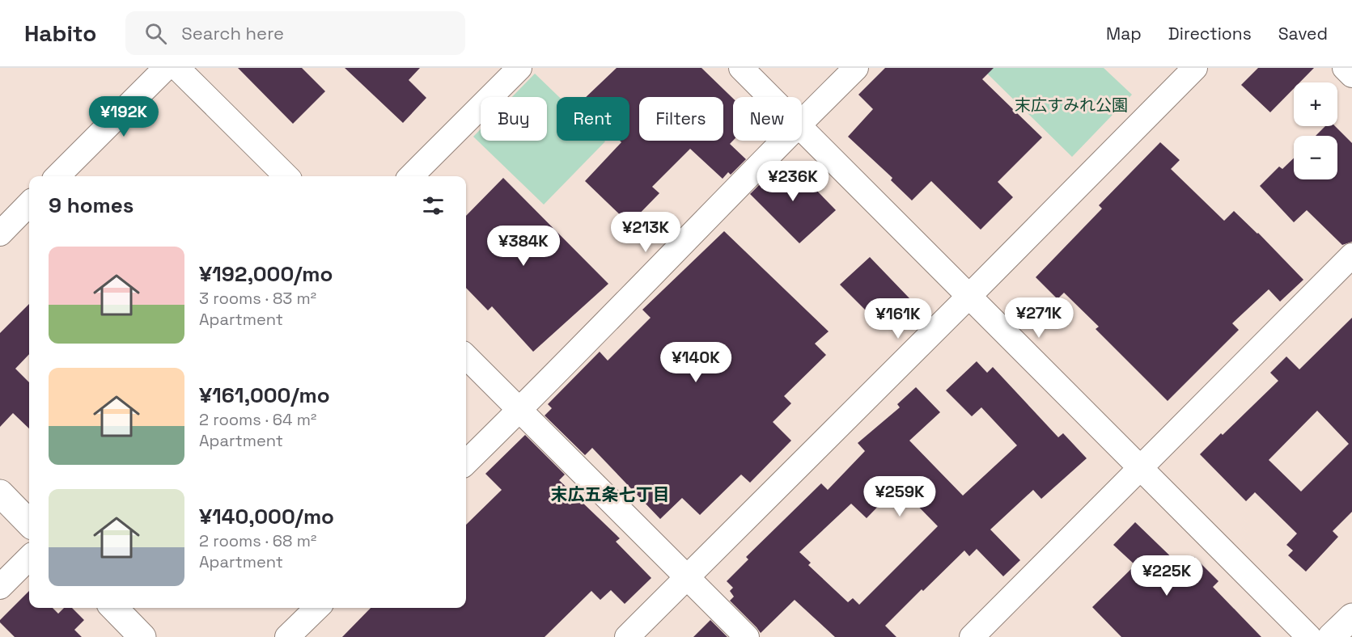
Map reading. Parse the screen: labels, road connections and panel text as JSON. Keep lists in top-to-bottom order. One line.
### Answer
{"districts":["末広五条七丁目"],"parks":["末広すみれ公園"],"page":{"header":"Habito","search":"Search here","nav":["Map","Directions","Saved"],"map_buttons":["+","−"],"price":["¥192K","¥236K","¥213K","¥384K","¥271K","¥161K","¥140K","¥259K","¥225K"],"chip":["Buy","Rent","Filters","New"],"heading":"9 homes","list":[{"name":"¥192,000/mo","note":"3 rooms · 83 m² · Apartment"},{"name":"¥161,000/mo","note":"2 rooms · 64 m² · Apartment"},{"name":"¥140,000/mo","note":"2 rooms · 68 m² · Apartment"}]}}
